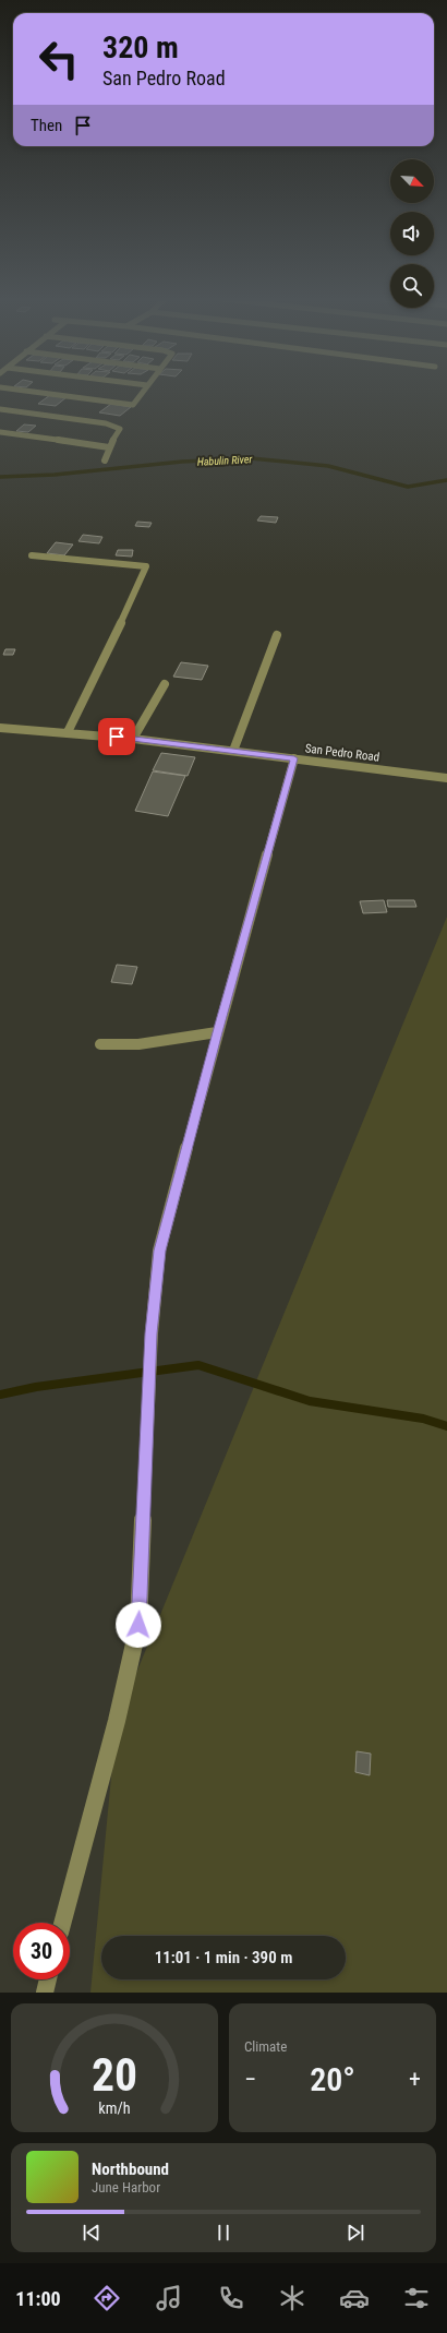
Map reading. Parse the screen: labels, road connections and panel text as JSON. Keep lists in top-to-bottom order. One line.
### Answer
{"streets":{"street":["San Pedro Road"]},"water":["Habulin River"],"north":"bottom right","page":{"turn":["320 m","San Pedro Road"],"then":"Then","limit":"30","trip":"11:01 · 1 min · 390 m","tile":"Climate","heat":["−","20°","+"],"song":["Northbound","June Harbor"],"tabs":"11:00","gauge":["20","km/h"]}}
